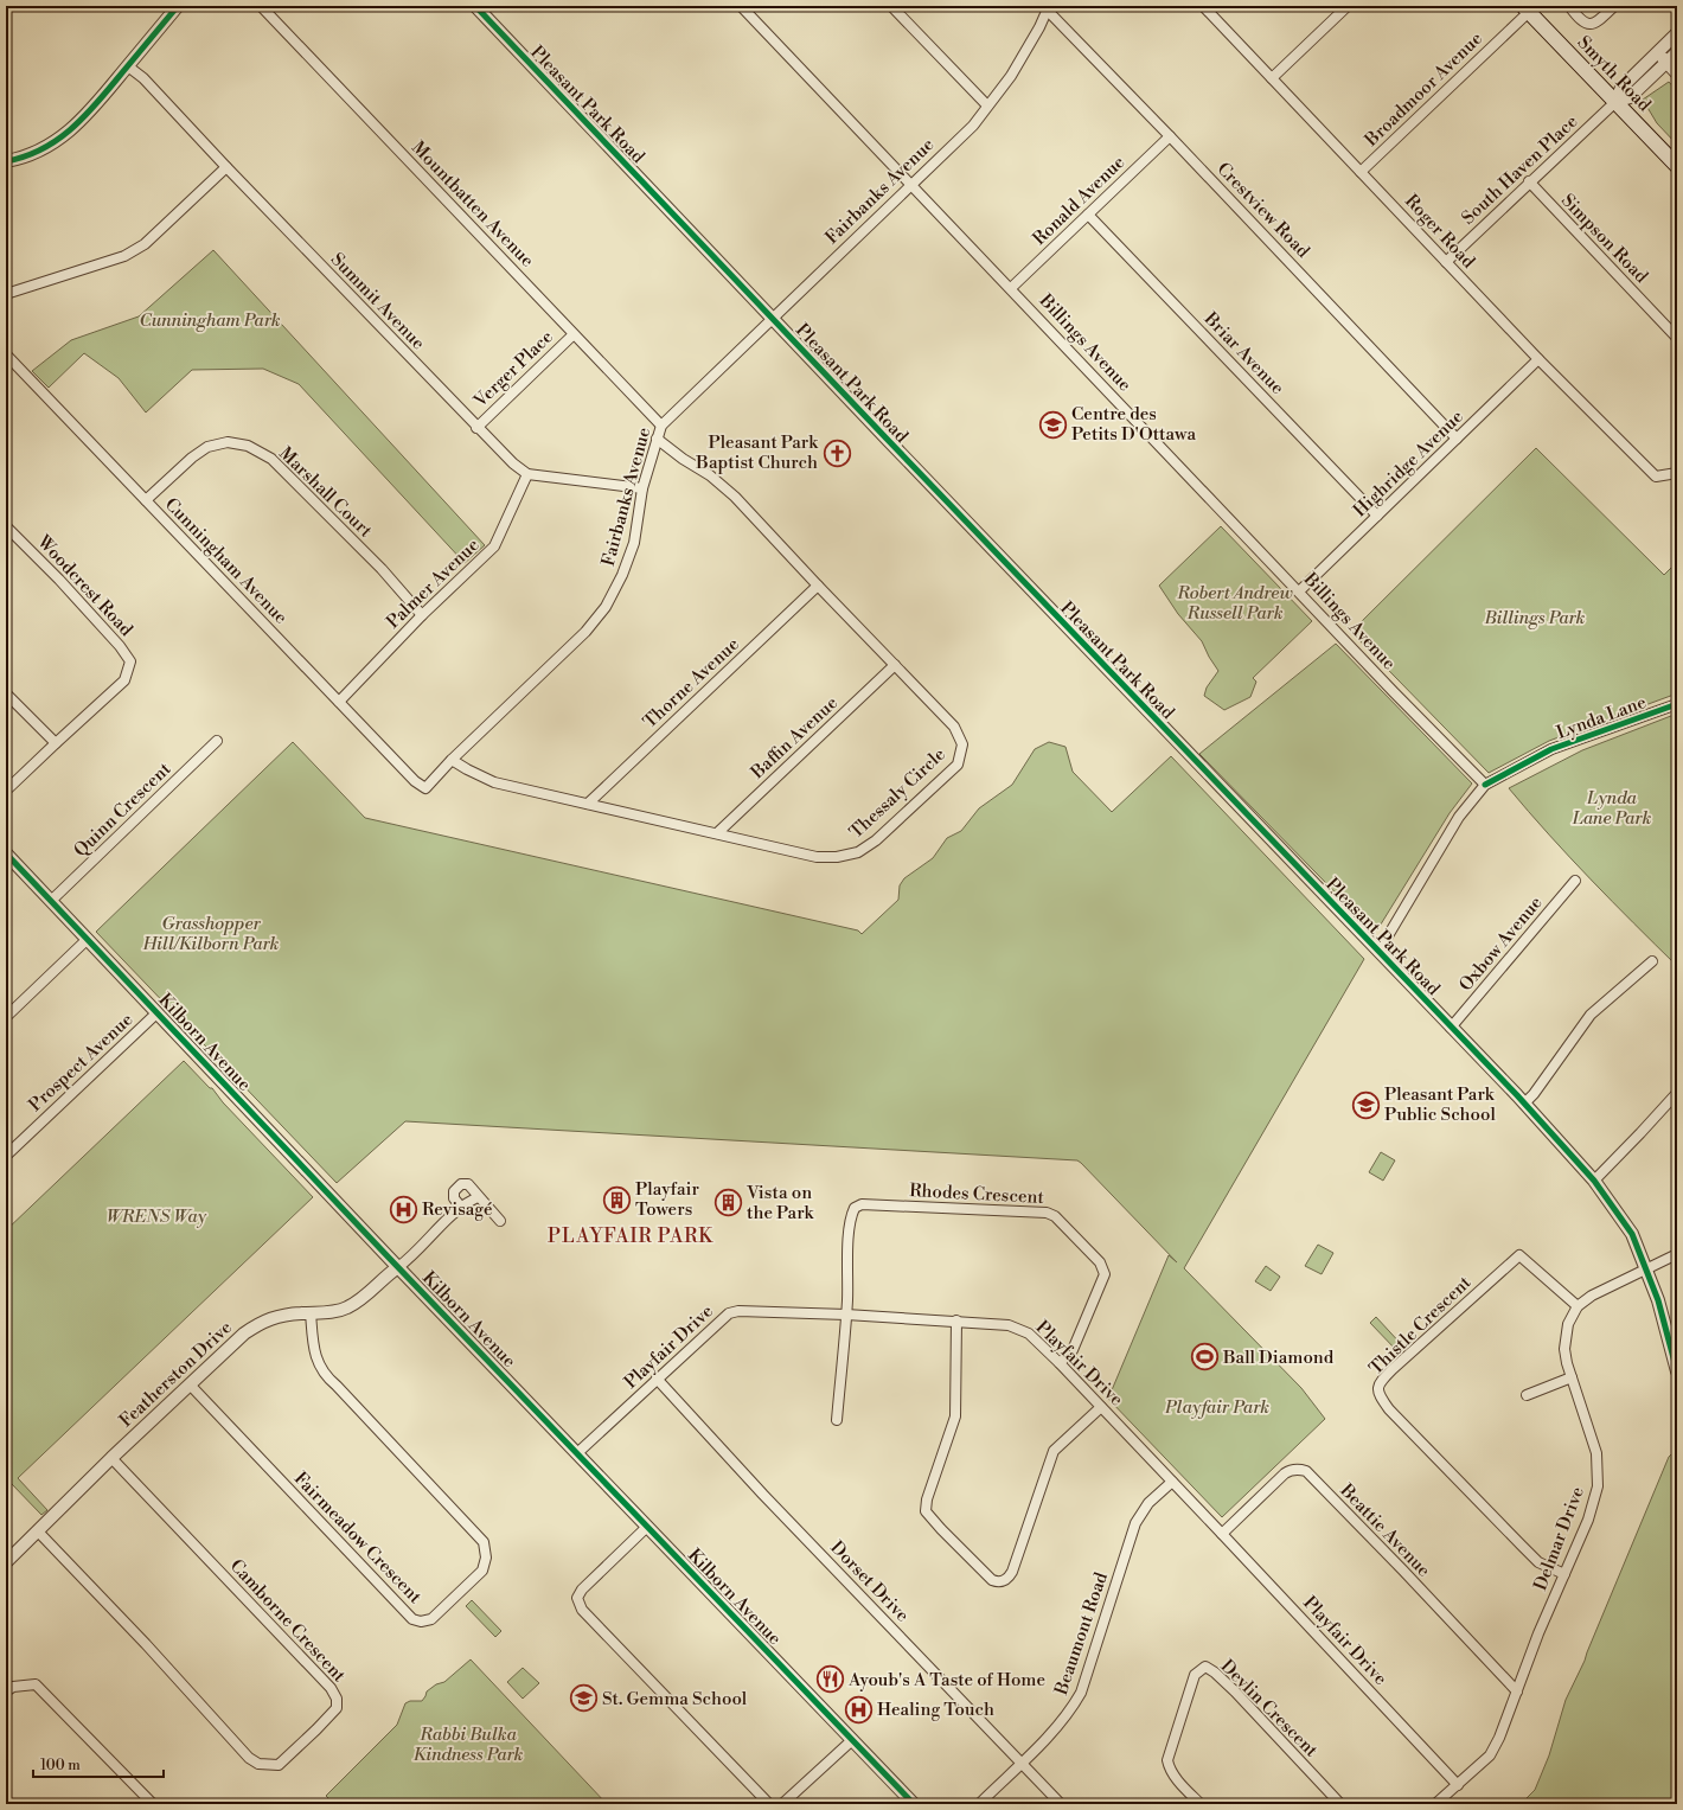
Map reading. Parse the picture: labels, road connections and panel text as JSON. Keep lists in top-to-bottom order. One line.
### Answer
{"streets":{"main road":["Smyth Road"],"street":["Broadmoor Avenue","Pleasant Park Road","South Haven Place","Fairbanks Avenue","Ronald Avenue","Mountbatten Avenue","Crestview Road","Roger Road","Simpson Road","Summit Avenue","Billings Avenue","Briar Avenue","Verger Place","Highridge Avenue","Marshall Court","Cunningham Avenue","Palmer Avenue","Woodcrest Road","Thorne Avenue","Lynda Lane","Baffin Avenue","Thessaly Circle","Quinn Crescent","Oxbow Avenue","Kilborn Avenue","Prospect Avenue","Rhodes Crescent","Thistle Crescent","Playfair Drive","Featherston Drive","Beattie Avenue","Fairmeadow Crescent","Delmar Drive","Dorset Drive","Camborne Crescent","Beaumont Road","Devlin Crescent"]},"crossings":[["Smyth Road","Broadmoor Avenue"],["Smyth Road","South Haven Place"],["Broadmoor Avenue","Roger Road"],["Pleasant Park Road","Fairbanks Avenue"],["Pleasant Park Road","Lynda Lane"],["Pleasant Park Road","Oxbow Avenue"],["South Haven Place","Roger Road"],["South Haven Place","Simpson Road"],["Fairbanks Avenue","Mountbatten Avenue"],["Fairbanks Avenue","Crestview Road"],["Fairbanks Avenue","Summit Avenue"],["Fairbanks Avenue","Billings Avenue"],["Fairbanks Avenue","Cunningham Avenue"],["Fairbanks Avenue","Thessaly Circle"],["Ronald Avenue","Crestview Road"],["Ronald Avenue","Billings Avenue"],["Ronald Avenue","Briar Avenue"],["Mountbatten Avenue","Verger Place"],["Crestview Road","Highridge Avenue"],["Roger Road","Highridge Avenue"],["Summit Avenue","Verger Place"],["Summit Avenue","Palmer Avenue"],["Billings Avenue","Highridge Avenue"],["Billings Avenue","Lynda Lane"],["Briar Avenue","Highridge Avenue"],["Marshall Court","Cunningham Avenue"],["Marshall Court","Palmer Avenue"],["Cunningham Avenue","Palmer Avenue"],["Thorne Avenue","Thessaly Circle"],["Baffin Avenue","Thessaly Circle"],["Quinn Crescent","Kilborn Avenue"],["Kilborn Avenue","Prospect Avenue"],["Kilborn Avenue","Playfair Drive"],["Kilborn Avenue","Featherston Drive"],["Rhodes Crescent","Playfair Drive"],["Thistle Crescent","Delmar Drive"],["Playfair Drive","Beattie Avenue"],["Playfair Drive","Delmar Drive"],["Playfair Drive","Dorset Drive"],["Playfair Drive","Beaumont Road"],["Featherston Drive","Fairmeadow Crescent"],["Featherston Drive","Camborne Crescent"],["Beattie Avenue","Delmar Drive"],["Dorset Drive","Beaumont Road"]],"districts":["PLAYFAIR PARK"],"parks":["Cunningham Park","Robert Andrew Russell Park","Billings Park","Lynda Lane Park","Grasshopper Hill/Kilborn Park","WRENS Way","Playfair Park","Rabbi Bulka Kindness Park"],"places":{"school or university":["Centre des Petits D'Ottawa","Pleasant Park Public School","St. Gemma School"],"church":["Pleasant Park Baptist Church"],"building":["Playfair Towers","Vista on the Park"],"hospital":["Revisagé","Healing Touch"],"sports":["Ball Diamond"],"restaurant":["Ayoub's A Taste of Home"]},"scale_bar":"100 m"}
